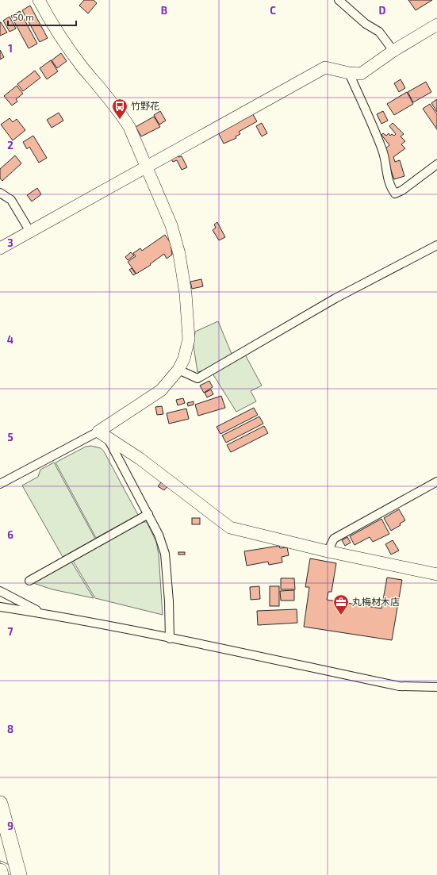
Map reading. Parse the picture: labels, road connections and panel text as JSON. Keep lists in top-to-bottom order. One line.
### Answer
{"places":{"bus stop":["竹野花"],"office":["丸梅材木店"]},"scale_bar":"50 m","grid":{"columns":["B","C","D"],"rows":["1","2","3","4","5","6","7","8","9"]}}
